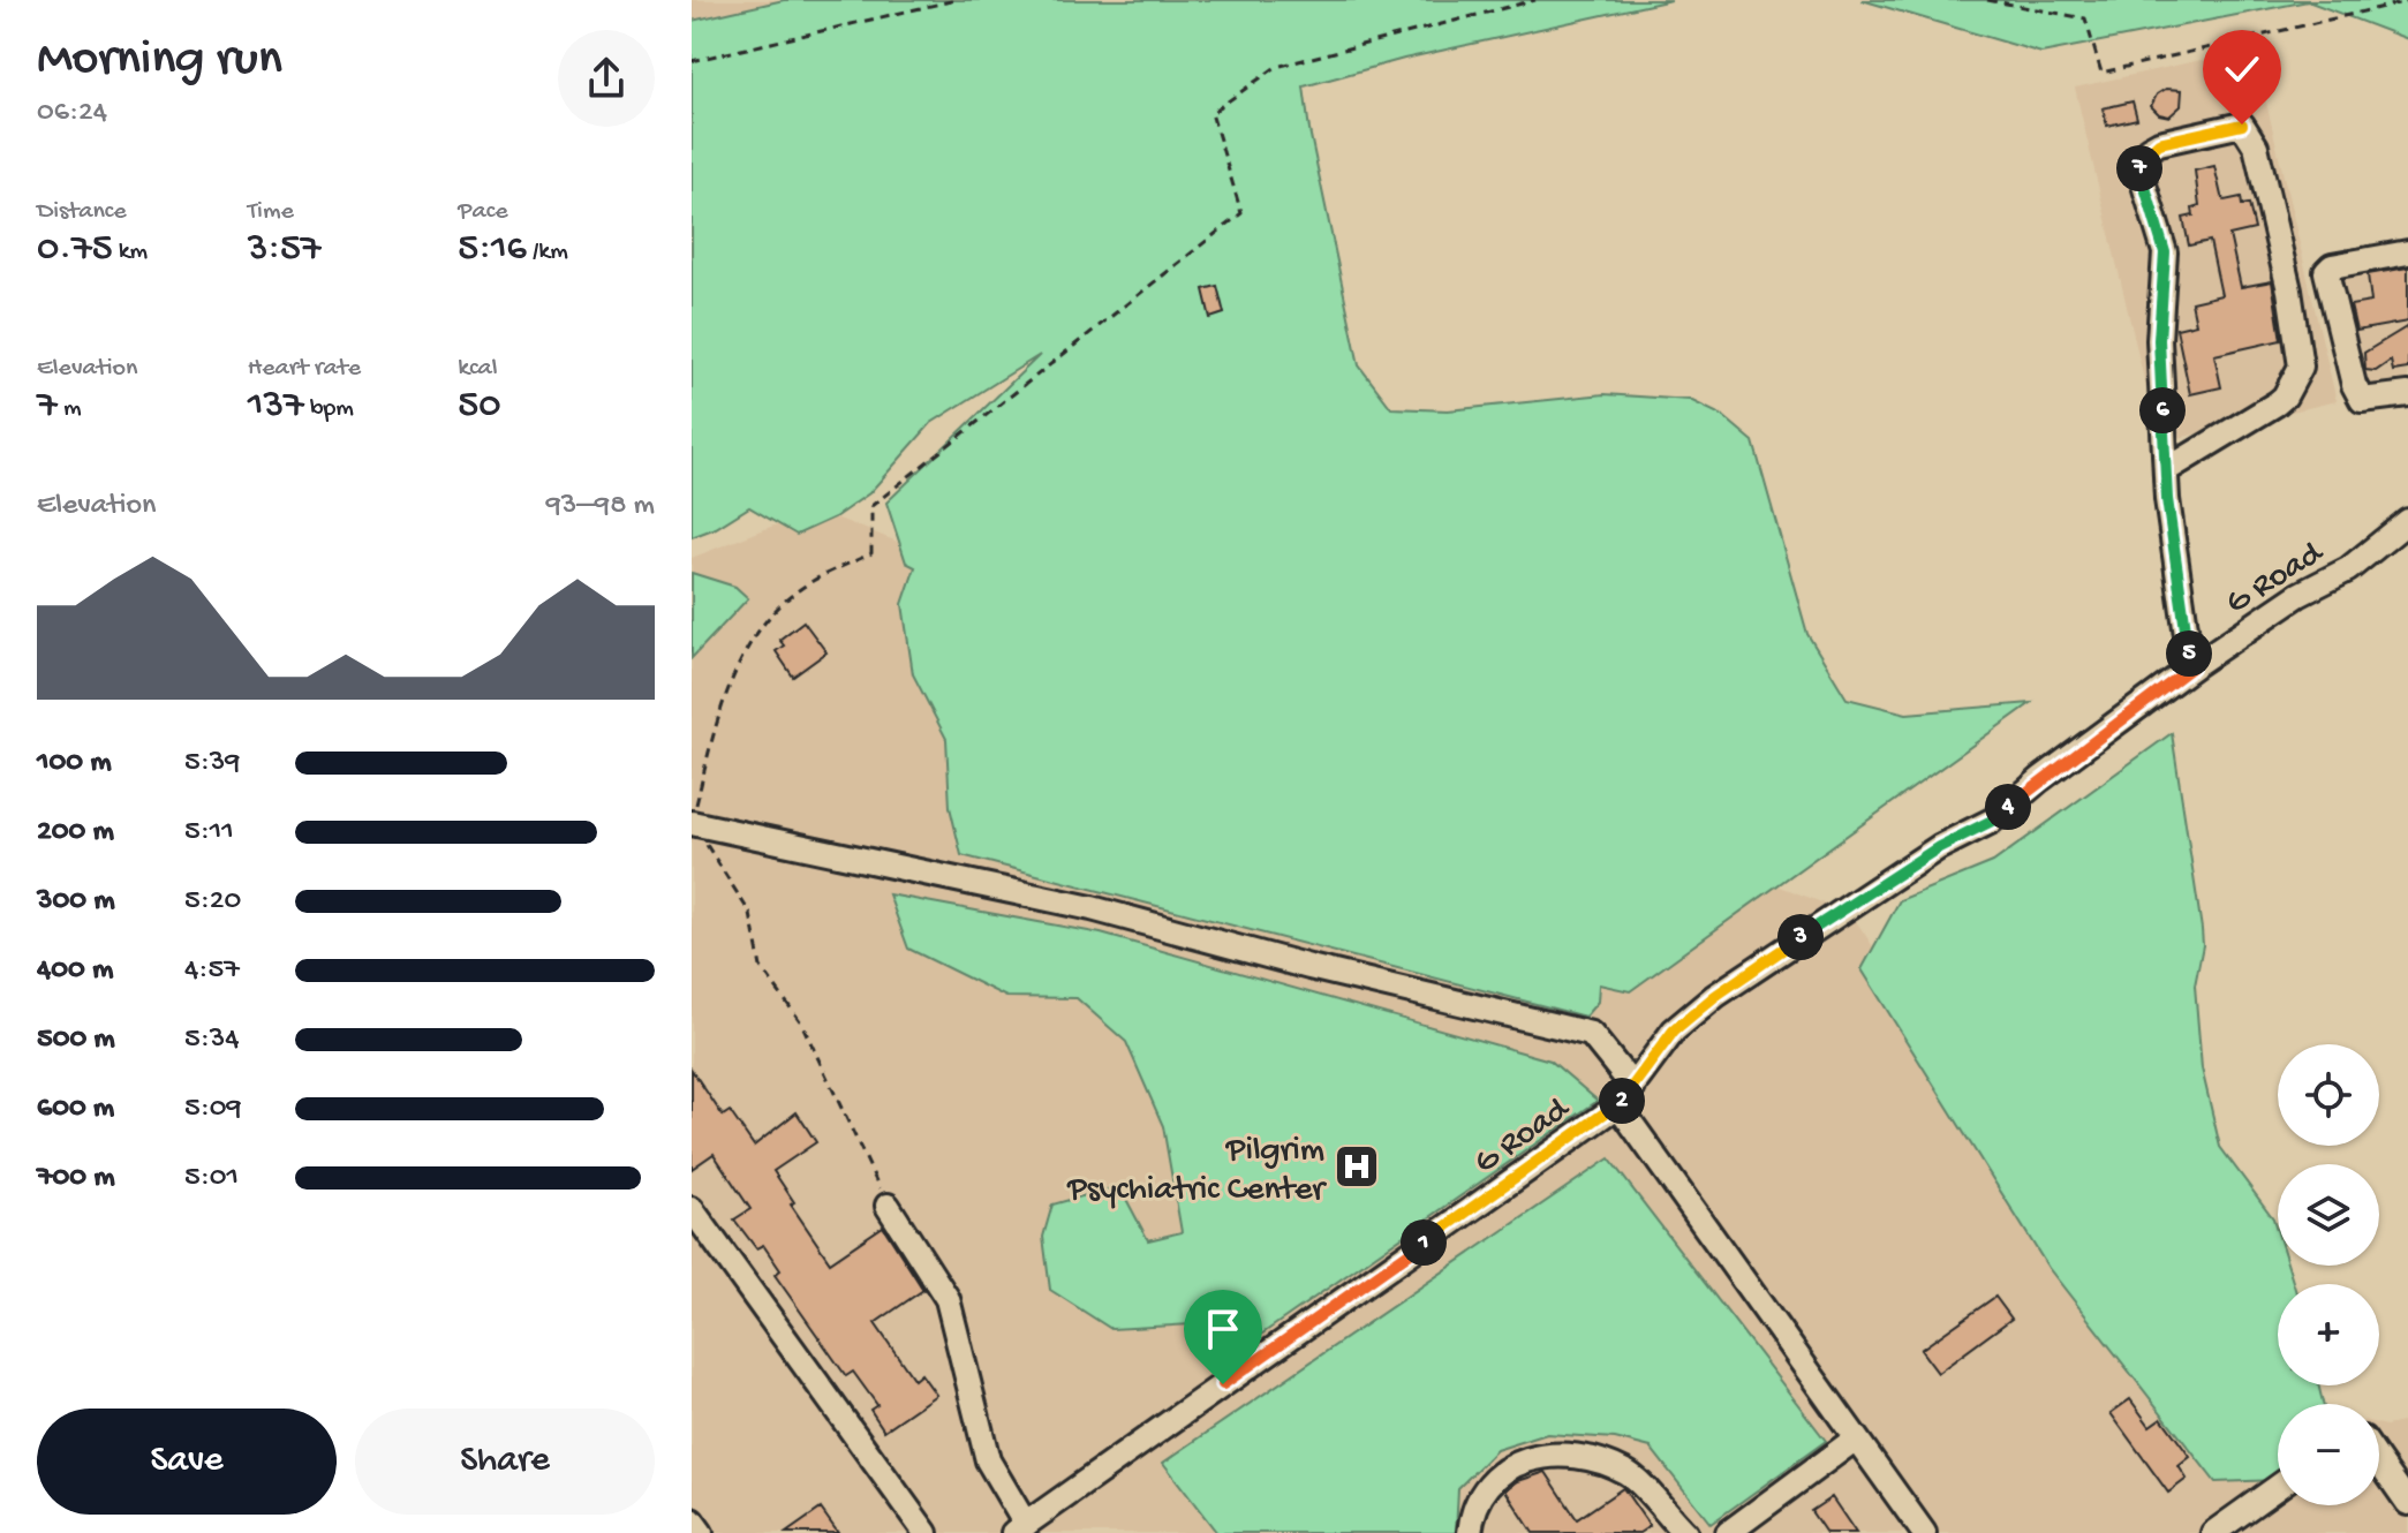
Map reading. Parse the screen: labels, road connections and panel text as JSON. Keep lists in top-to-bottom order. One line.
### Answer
{"streets":{"street":["G Road"]},"places":{"hospital":["Pilgrim Psychiatric Center"]},"page":{"heading":["Morning run","06:24"],"pins":["7","6","5","4","3","2","1"],"stats":[["Distance","0.75 km"],["Time","3:57"],["Pace","5:16 /km"],["Elevation","7 m"],["Heart rate","137 bpm"],["kcal","50"]],"chart":["Elevation","93–98 m"],"list":[{"name":"100 m","note":"5:39"},{"name":"200 m","note":"5:11"},{"name":"300 m","note":"5:20"},{"name":"400 m","note":"4:57"},{"name":"500 m","note":"5:34"},{"name":"600 m","note":"5:09"},{"name":"700 m","note":"5:01"}],"map_buttons":["+","−"],"buttons":["Save","Share"]}}
